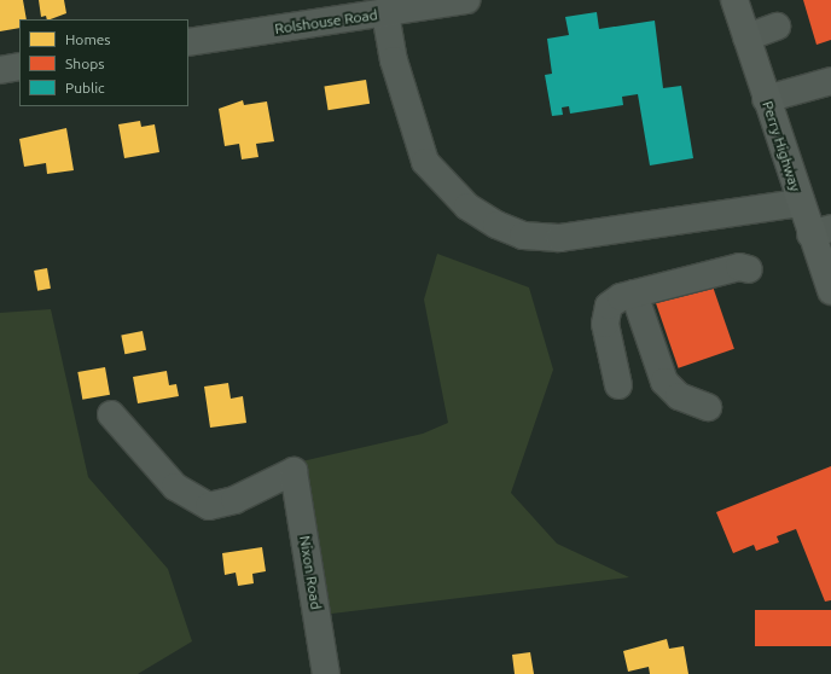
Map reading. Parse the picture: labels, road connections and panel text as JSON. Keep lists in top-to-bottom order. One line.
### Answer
{"streets":{"main road":["Perry Highway"],"street":["Rolshouse Road","Nixon Road"]},"legend":["Homes","Shops","Public"]}
